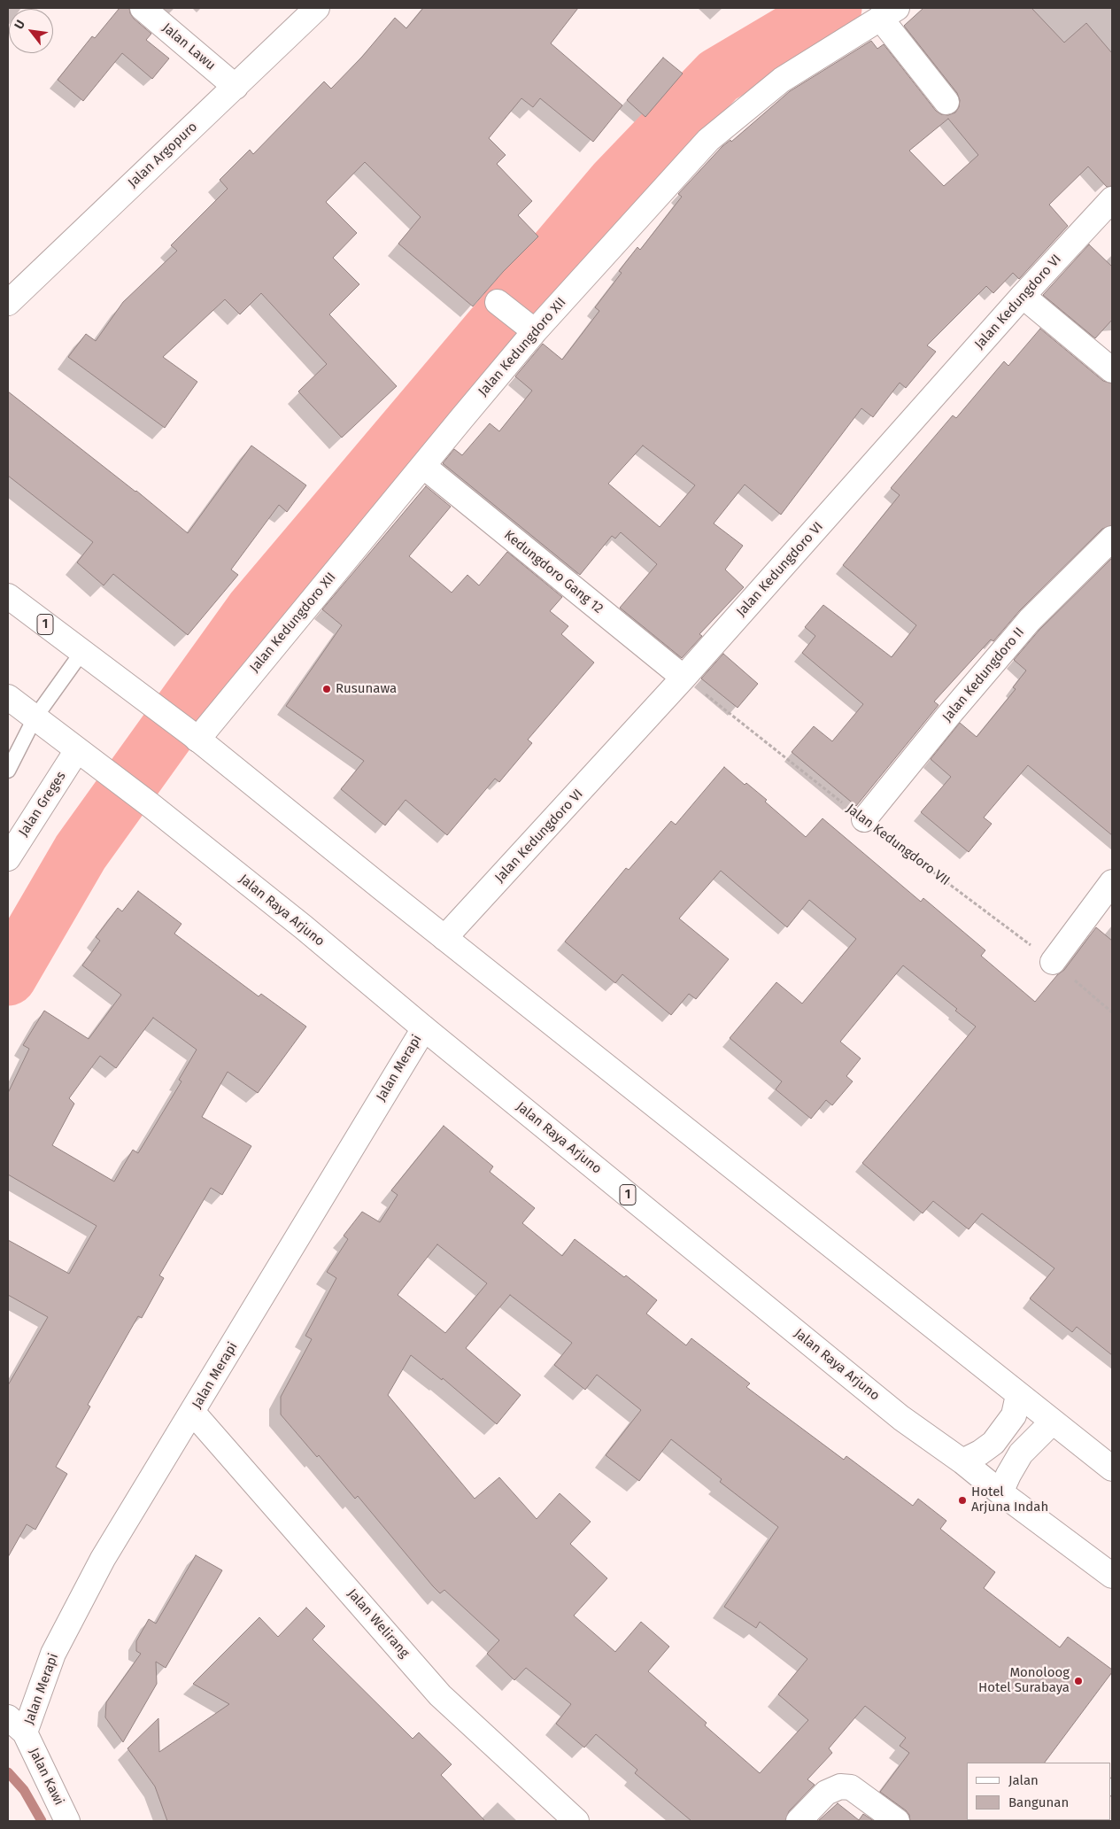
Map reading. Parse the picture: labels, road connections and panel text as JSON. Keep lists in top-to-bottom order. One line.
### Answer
{"streets":{"main road":["Jalan Lawu","Jalan Argopuro","Jalan Kedungdoro VI","Jalan Kedungdoro XII","Kedungdoro Gang 12","1","Jalan Kedungdoro II","Jalan Greges","Jalan Raya Arjuno","Jalan Merapi","Jalan Welirang","Jalan Kawi"],"path":["Jalan Kedungdoro VII"]},"crossings":[["Jalan Lawu","Jalan Argopuro"],["Jalan Kedungdoro VI","Kedungdoro Gang 12"],["Jalan Kedungdoro VI","1"],["Jalan Kedungdoro VI","Jalan Kedungdoro VII"],["Jalan Kedungdoro XII","Kedungdoro Gang 12"],["Jalan Kedungdoro XII","1"],["Kedungdoro Gang 12","Jalan Kedungdoro VII"],["Jalan Kedungdoro II","Jalan Kedungdoro VII"],["Jalan Greges","Jalan Raya Arjuno"],["Jalan Raya Arjuno","Jalan Merapi"],["Jalan Merapi","Jalan Welirang"],["Jalan Merapi","Jalan Kawi"]],"places":["Rusunawa","Hotel Arjuna Indah","Monoloog Hotel Surabaya"],"legend":["Jalan","Bangunan"],"north":"top left"}
